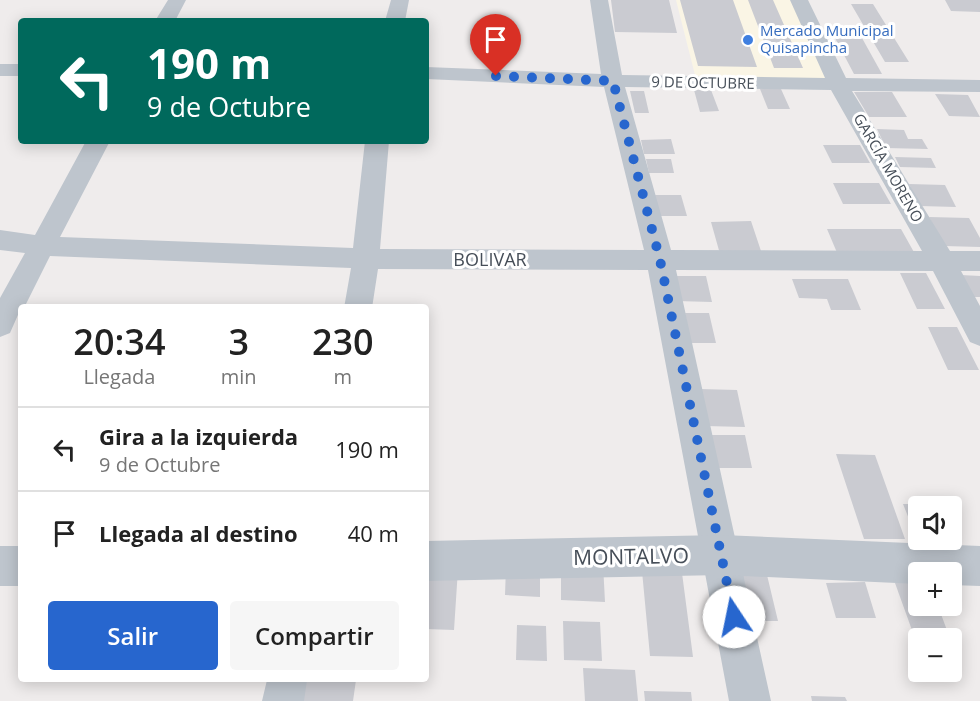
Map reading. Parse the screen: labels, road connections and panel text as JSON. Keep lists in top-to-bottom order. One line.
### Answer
{"streets":{"street":["9 DE OCTUBRE","GARCÍA MORENO","BOLIVAR","MONTALVO"]},"crossings":[["9 DE OCTUBRE","GARCÍA MORENO"],["GARCÍA MORENO","BOLIVAR"]],"places":["Mercado Municipal Quisapincha"],"page":{"turn":["190 m","9 de Octubre"],"eta":["20:34","Llegada","3","min","230","m"],"list":[{"name":"Gira a la izquierda","note":"9 de Octubre","value":"190 m"},{"name":"Llegada al destino","value":"40 m"}],"map_buttons":["+","−"],"buttons":["Salir","Compartir"]}}
